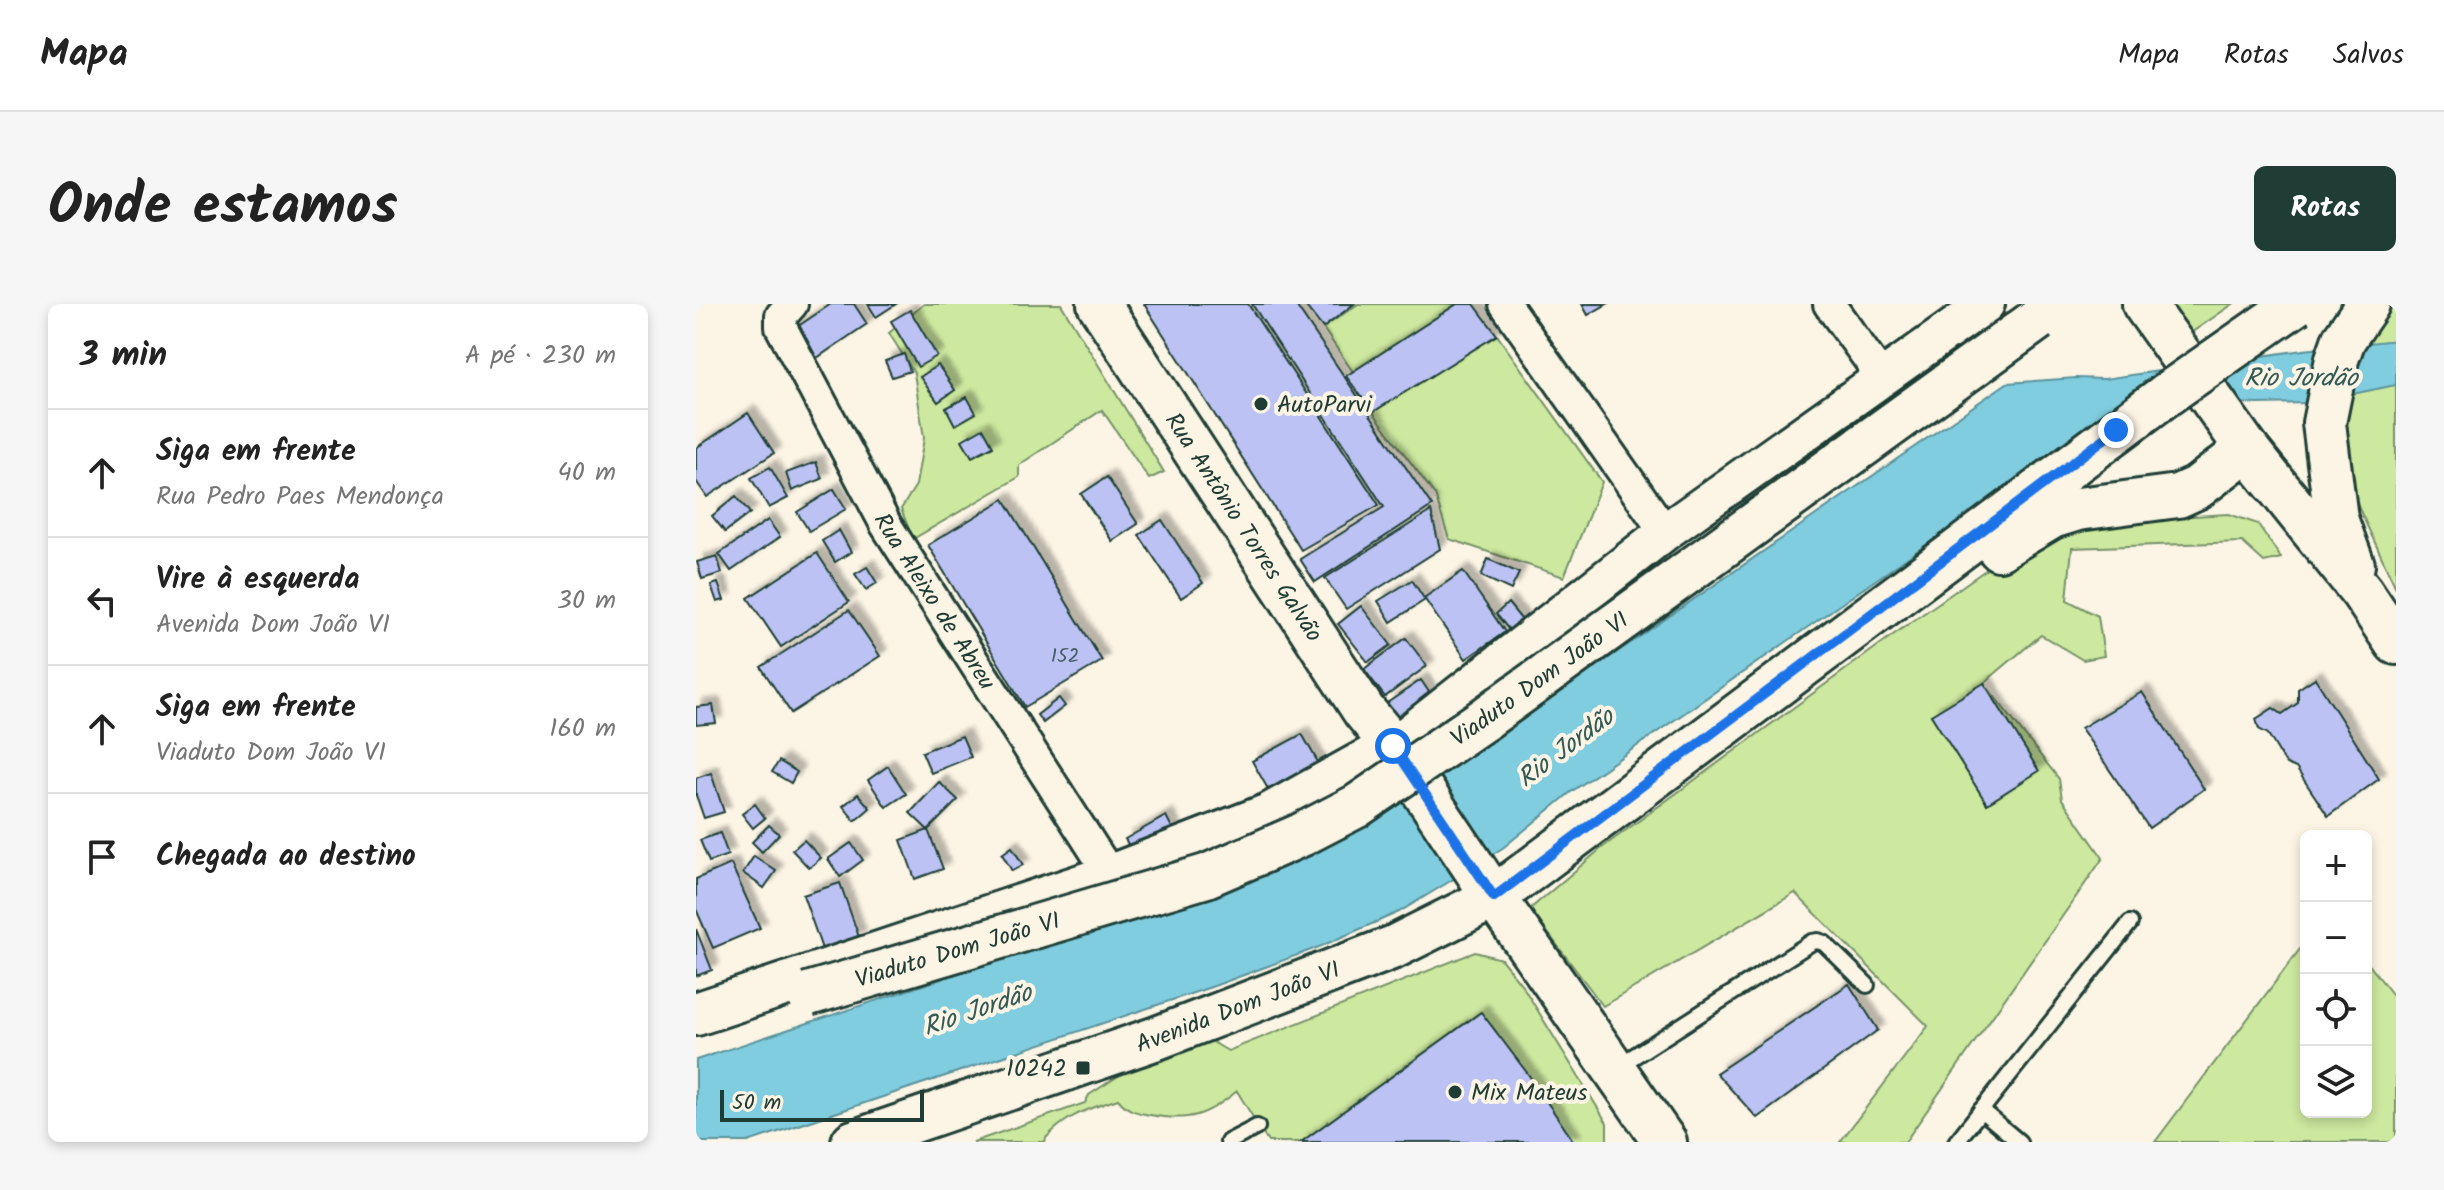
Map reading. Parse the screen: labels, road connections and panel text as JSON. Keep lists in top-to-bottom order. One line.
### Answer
{"streets":{"main road":["Rua Antônio Torres Galvão","Viaduto Dom João VI","Avenida Dom João VI"],"street":["Rua Aleixo de Abreu"]},"crossings":[["Rua Antônio Torres Galvão","Avenida Dom João VI"]],"water":["Rio Jordão"],"places":{"other":["AutoParvi","Mix Mateus"],"transit":["10242"]},"house_numbers":["152"],"scale_bar":"50 m","page":{"header":"Mapa","nav":["Mapa","Rotas","Salvos"],"title":"Onde estamos","buttons":"Rotas","heading":["3 min","A pé · 230 m"],"list":[["Siga em frente","Rua Pedro Paes Mendonça","40 m"],["Vire à esquerda","Avenida Dom João VI","30 m"],["Siga em frente","Viaduto Dom João VI","160 m"],"Chegada ao destino"],"map_buttons":["+","−"],"scale":"50 m"}}
